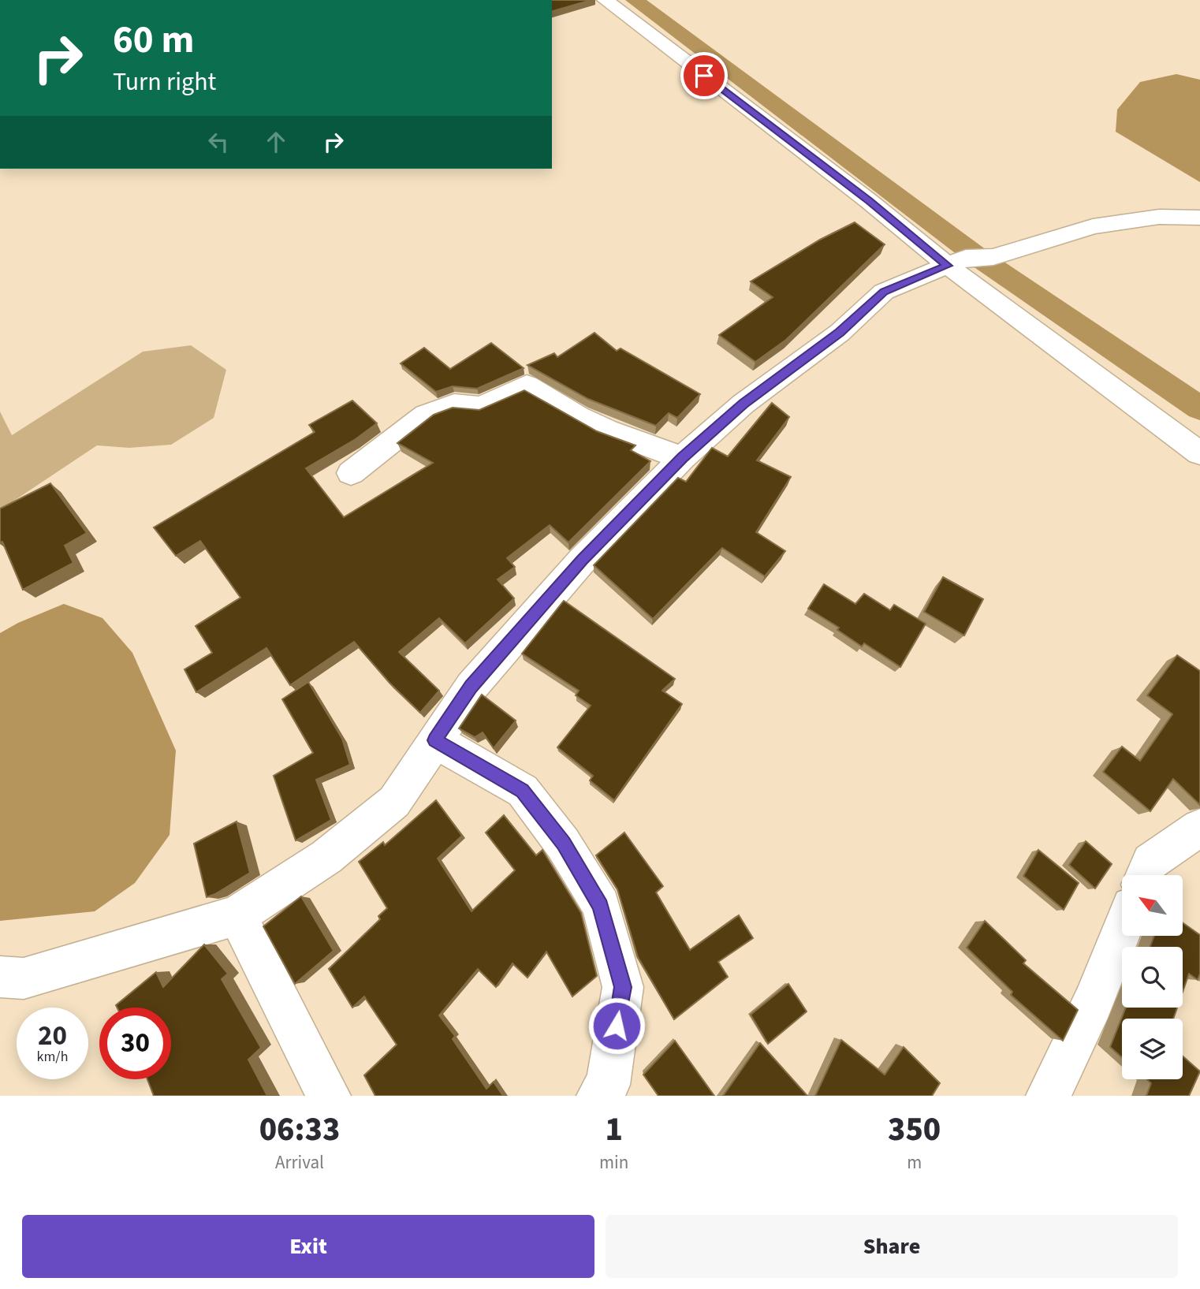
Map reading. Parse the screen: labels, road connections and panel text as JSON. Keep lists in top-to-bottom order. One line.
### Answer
{"north":"top left","page":{"turn":["60 m","Turn right"],"speed":"20 km/h","limit":"30","eta":["06:33","Arrival","1","min","350","m"],"buttons":["Exit","Share"]}}
